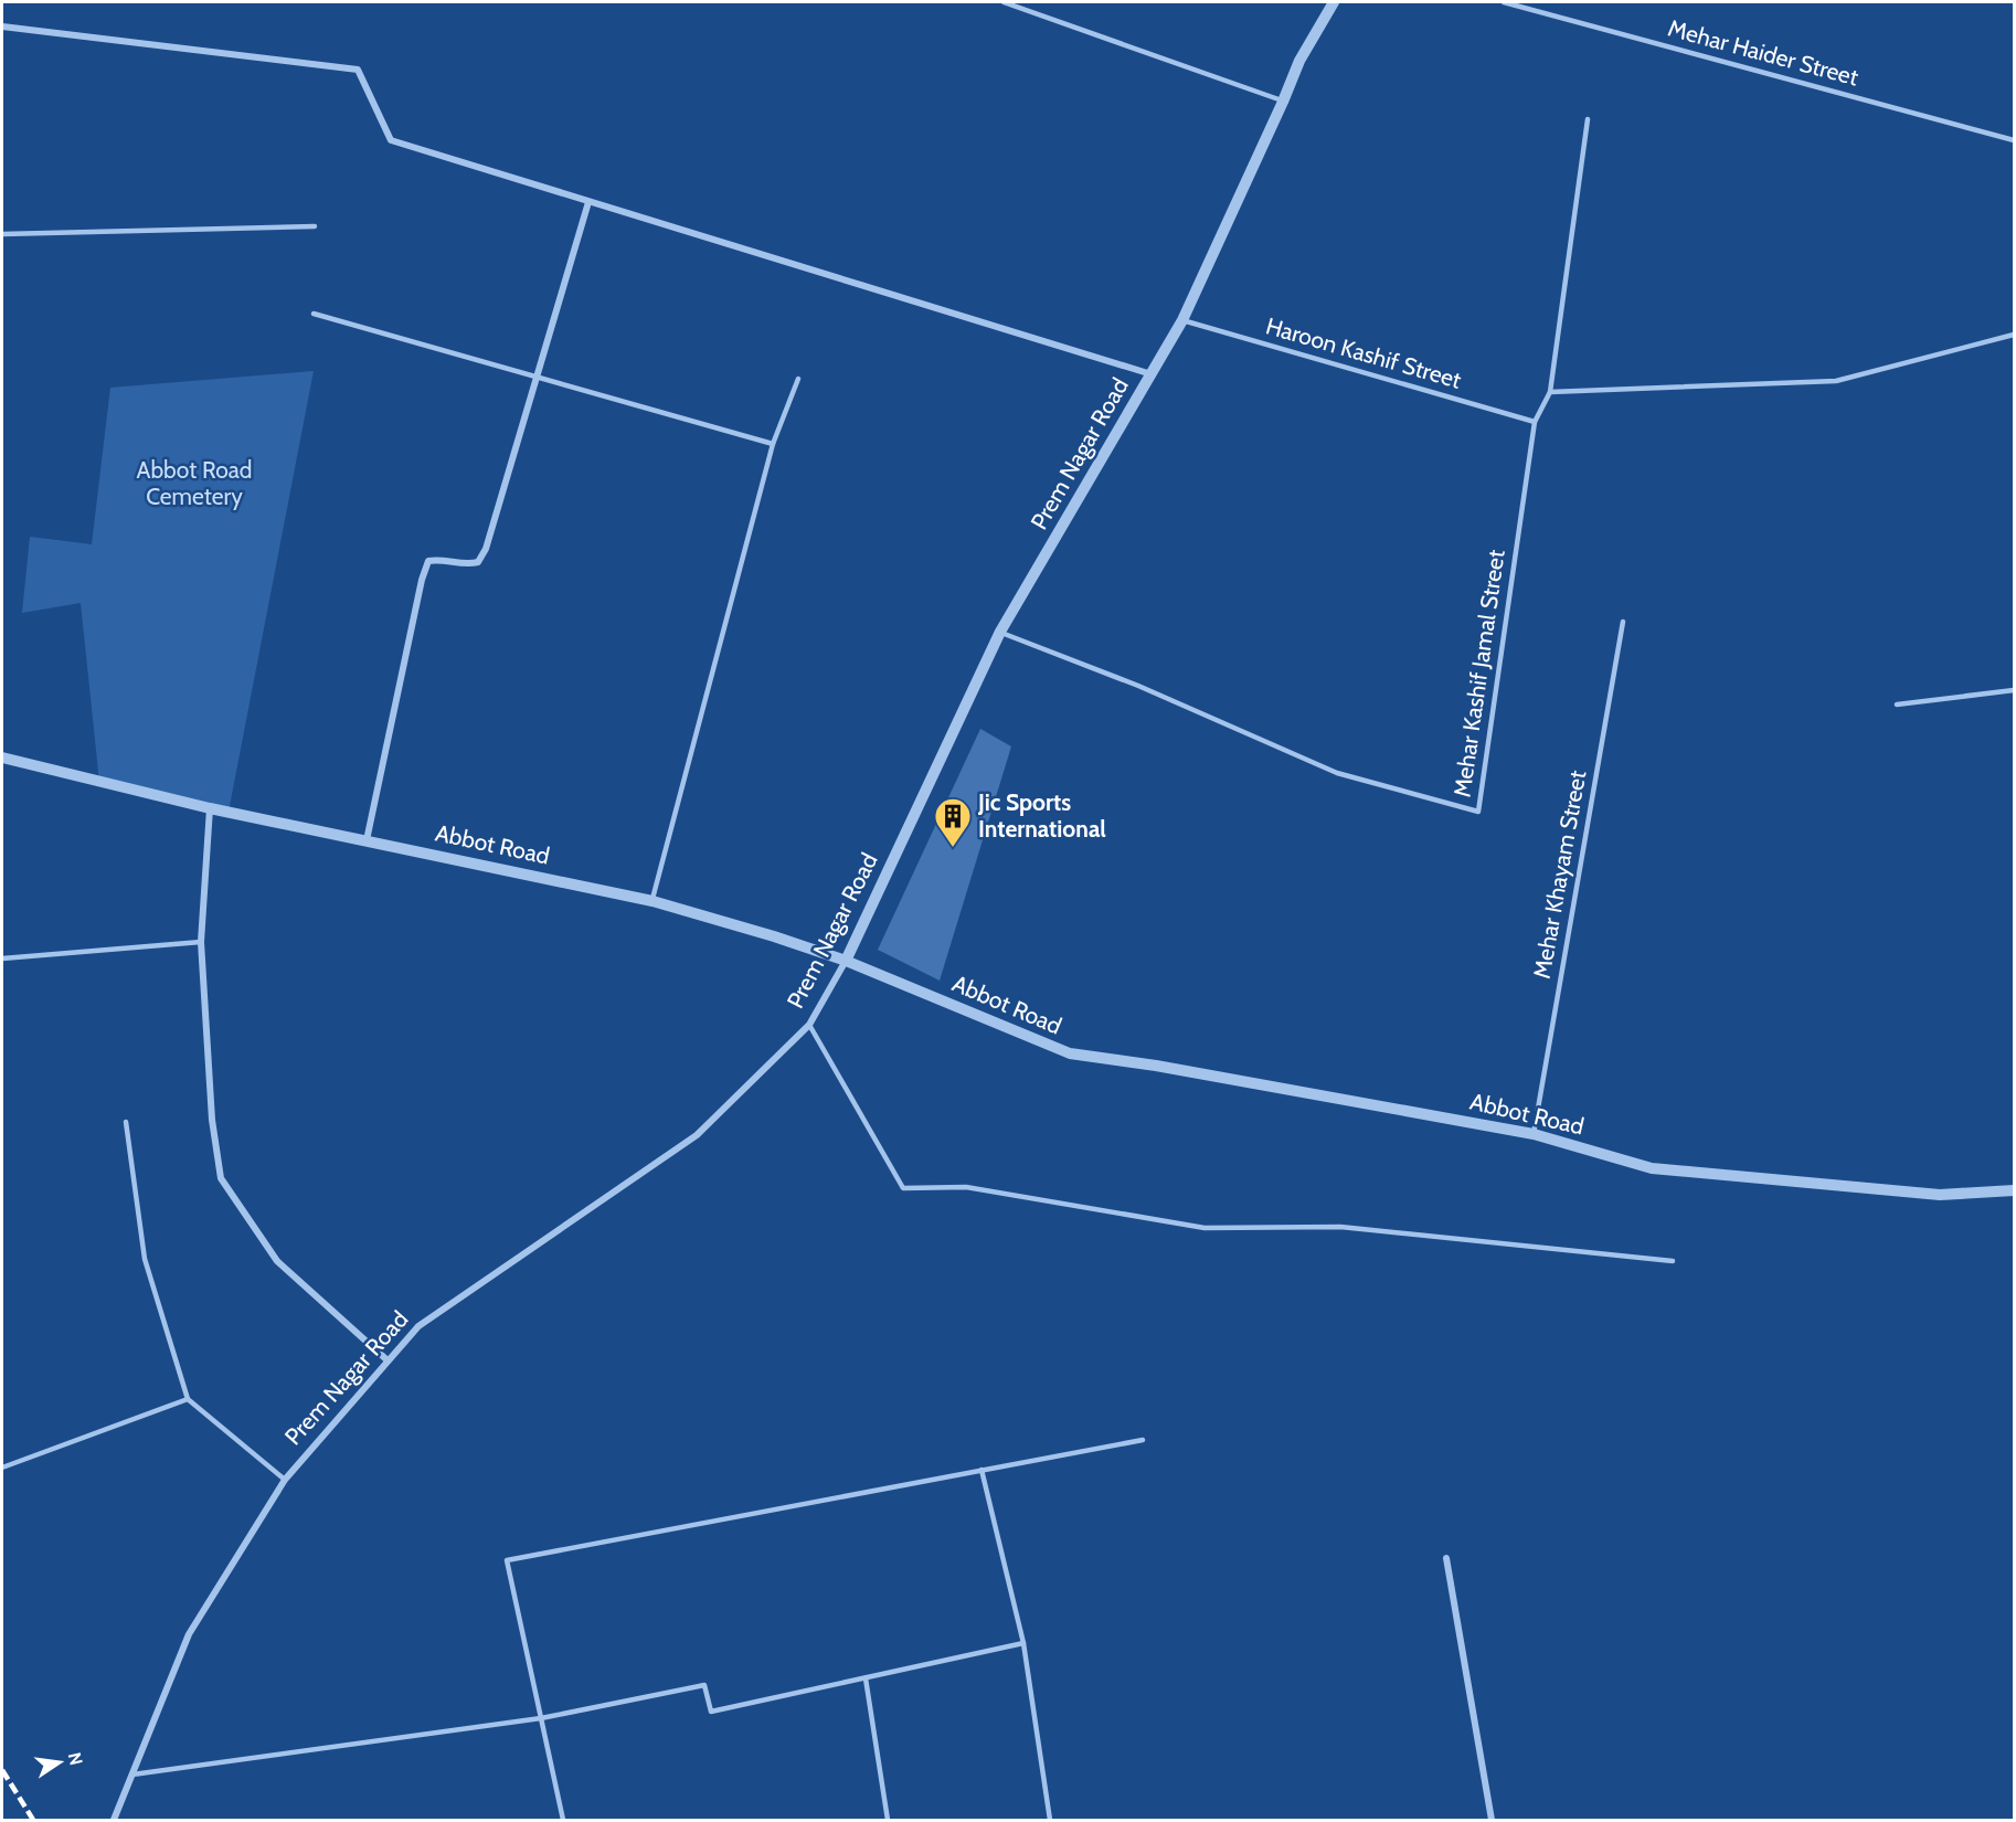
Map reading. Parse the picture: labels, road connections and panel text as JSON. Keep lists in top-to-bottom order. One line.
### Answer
{"streets":{"street":["Prem Nagar Road","Abbot Road"],"lane":["Mehar Haider Street","Haroon Kashif Street","Mehar Kashif Jamal Street","Mehar Khayam Street"]},"crossings":[["Haroon Kashif Street","Prem Nagar Road"],["Haroon Kashif Street","Mehar Kashif Jamal Street"],["Prem Nagar Road","Mehar Kashif Jamal Street"],["Prem Nagar Road","Abbot Road"],["Abbot Road","Mehar Khayam Street"]],"parks":["Abbot Road Cemetery"],"places":{"building":["Jic Sports International"]},"north":"right"}
